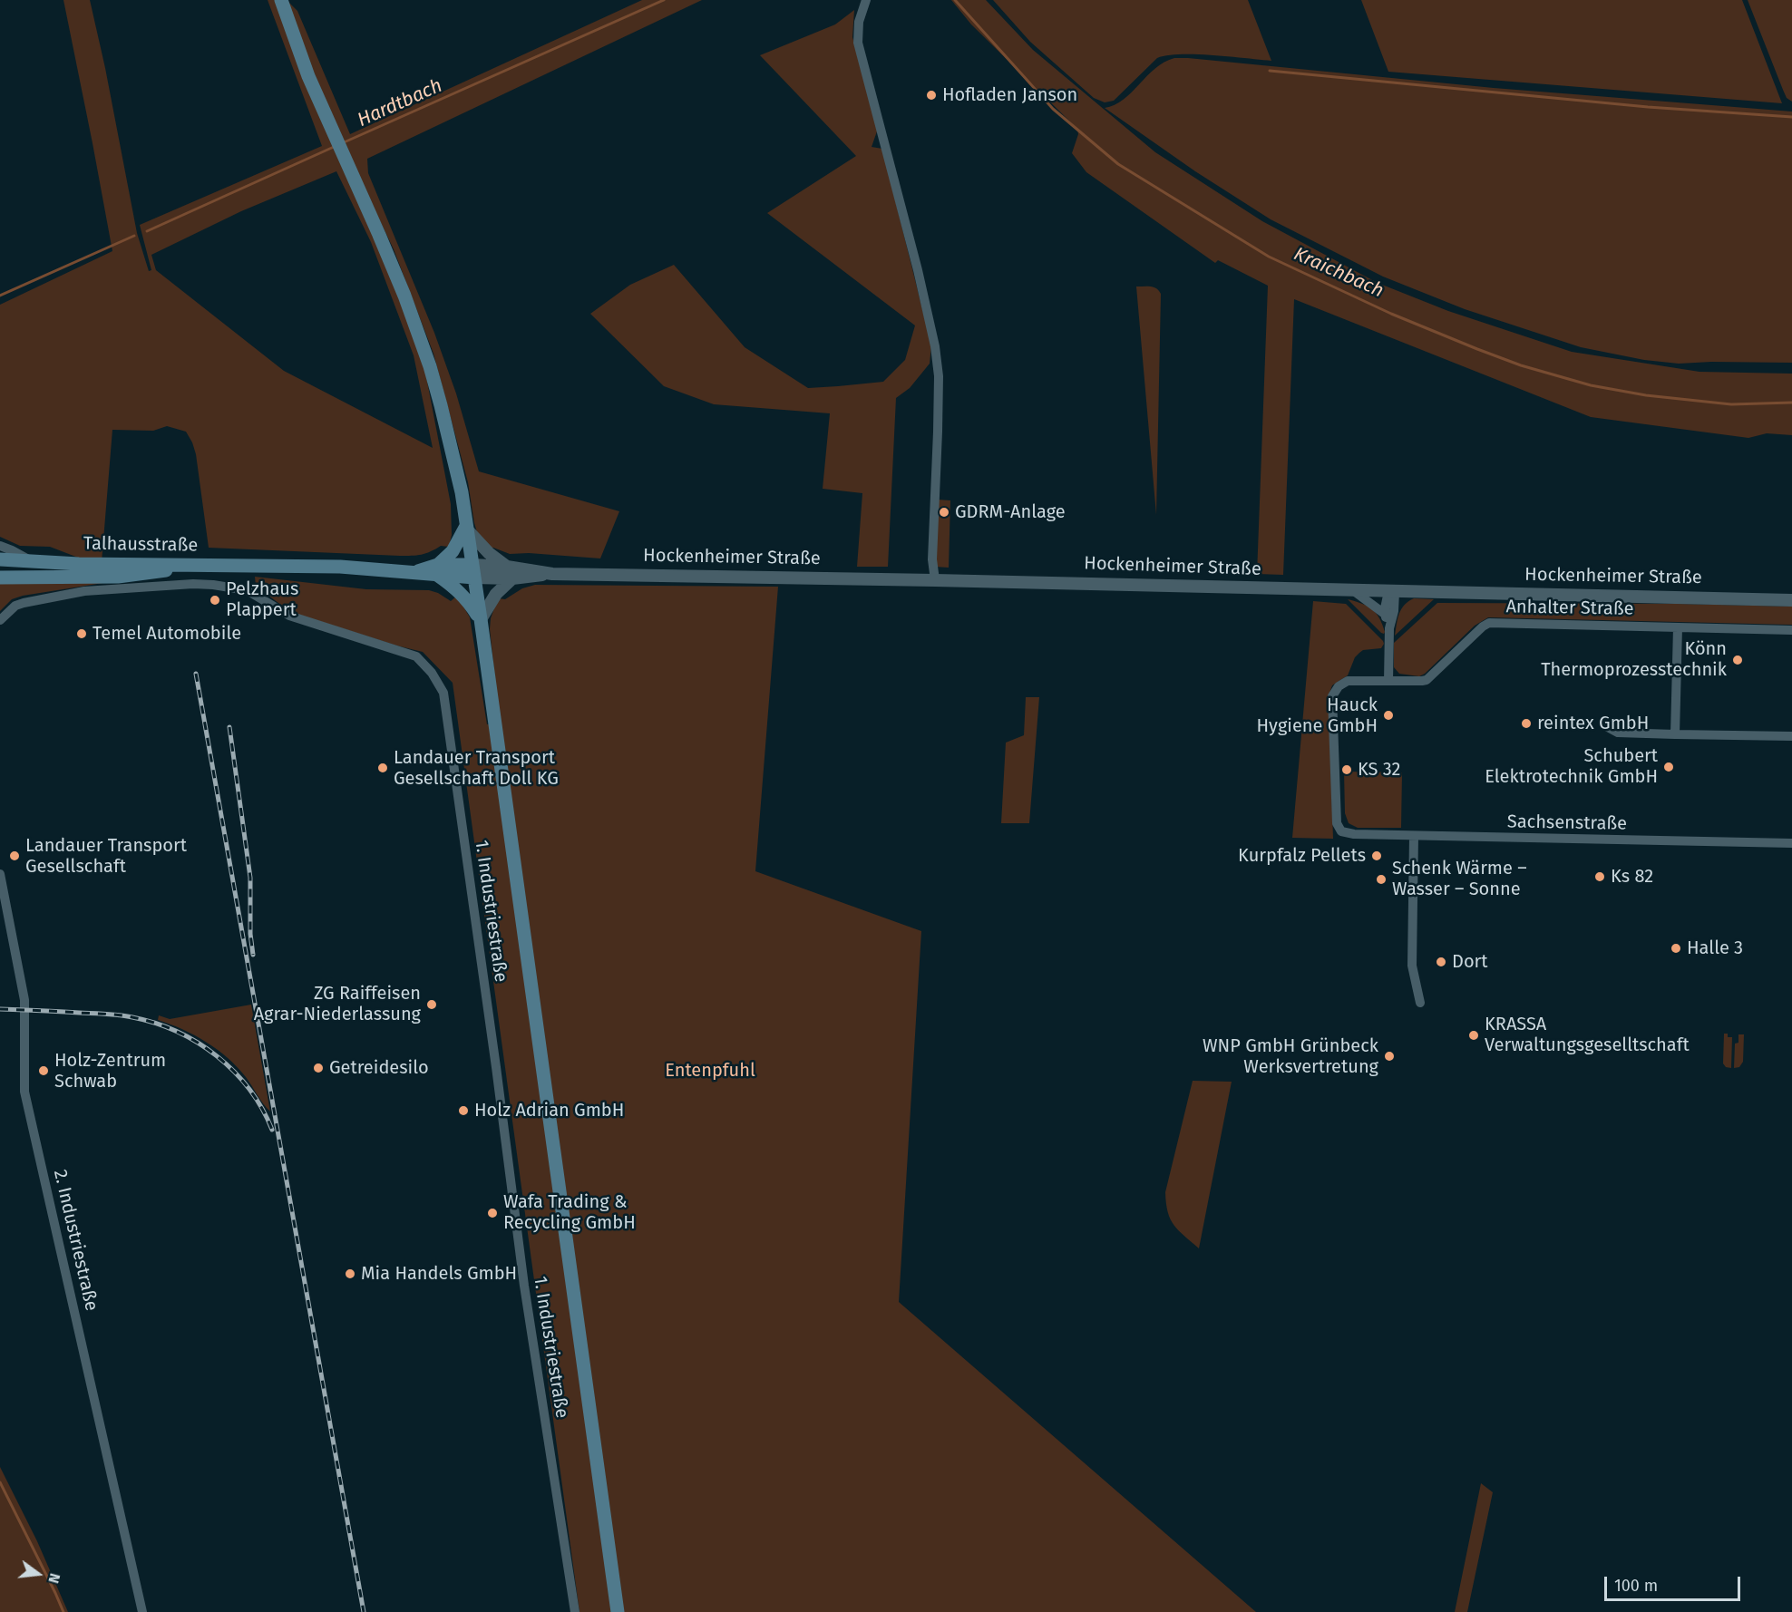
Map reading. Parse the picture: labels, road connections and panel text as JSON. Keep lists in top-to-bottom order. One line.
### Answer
{"streets":{"main road":["Talhausstraße","Hockenheimer Straße"],"street":["Anhalter Straße","Sachsenstraße","1. Industriestraße","2. Industriestraße"]},"crossings":[["Talhausstraße","Hockenheimer Straße"],["Anhalter Straße","Sachsenstraße"]],"water":["Hardtbach","Kraichbach"],"parks":["Entenpfuhl"],"places":["Hofladen Janson","GDRM-Anlage","Pelzhaus Plappert","Temel Automobile","Könn Thermoprozesstechnik","Hauck Hygiene GmbH","reintex GmbH","Schubert Elektrotechnik GmbH","Landauer Transport Gesellschaft Doll KG","KS 32","Landauer Transport Gesellschaft","Kurpfalz Pellets","Ks 82","Schenk Wärme – Wasser – Sonne","Halle 3","Dort","ZG Raiffeisen Agrar-Niederlassung","KRASSA Verwaltungsgeselltschaft","WNP GmbH Grünbeck Werksvertretung","Getreidesilo","Holz-Zentrum Schwab","Holz Adrian GmbH","Wafa Trading & Recycling GmbH","Mia Handels GmbH"],"scale_bar":"100 m","north":"right"}
